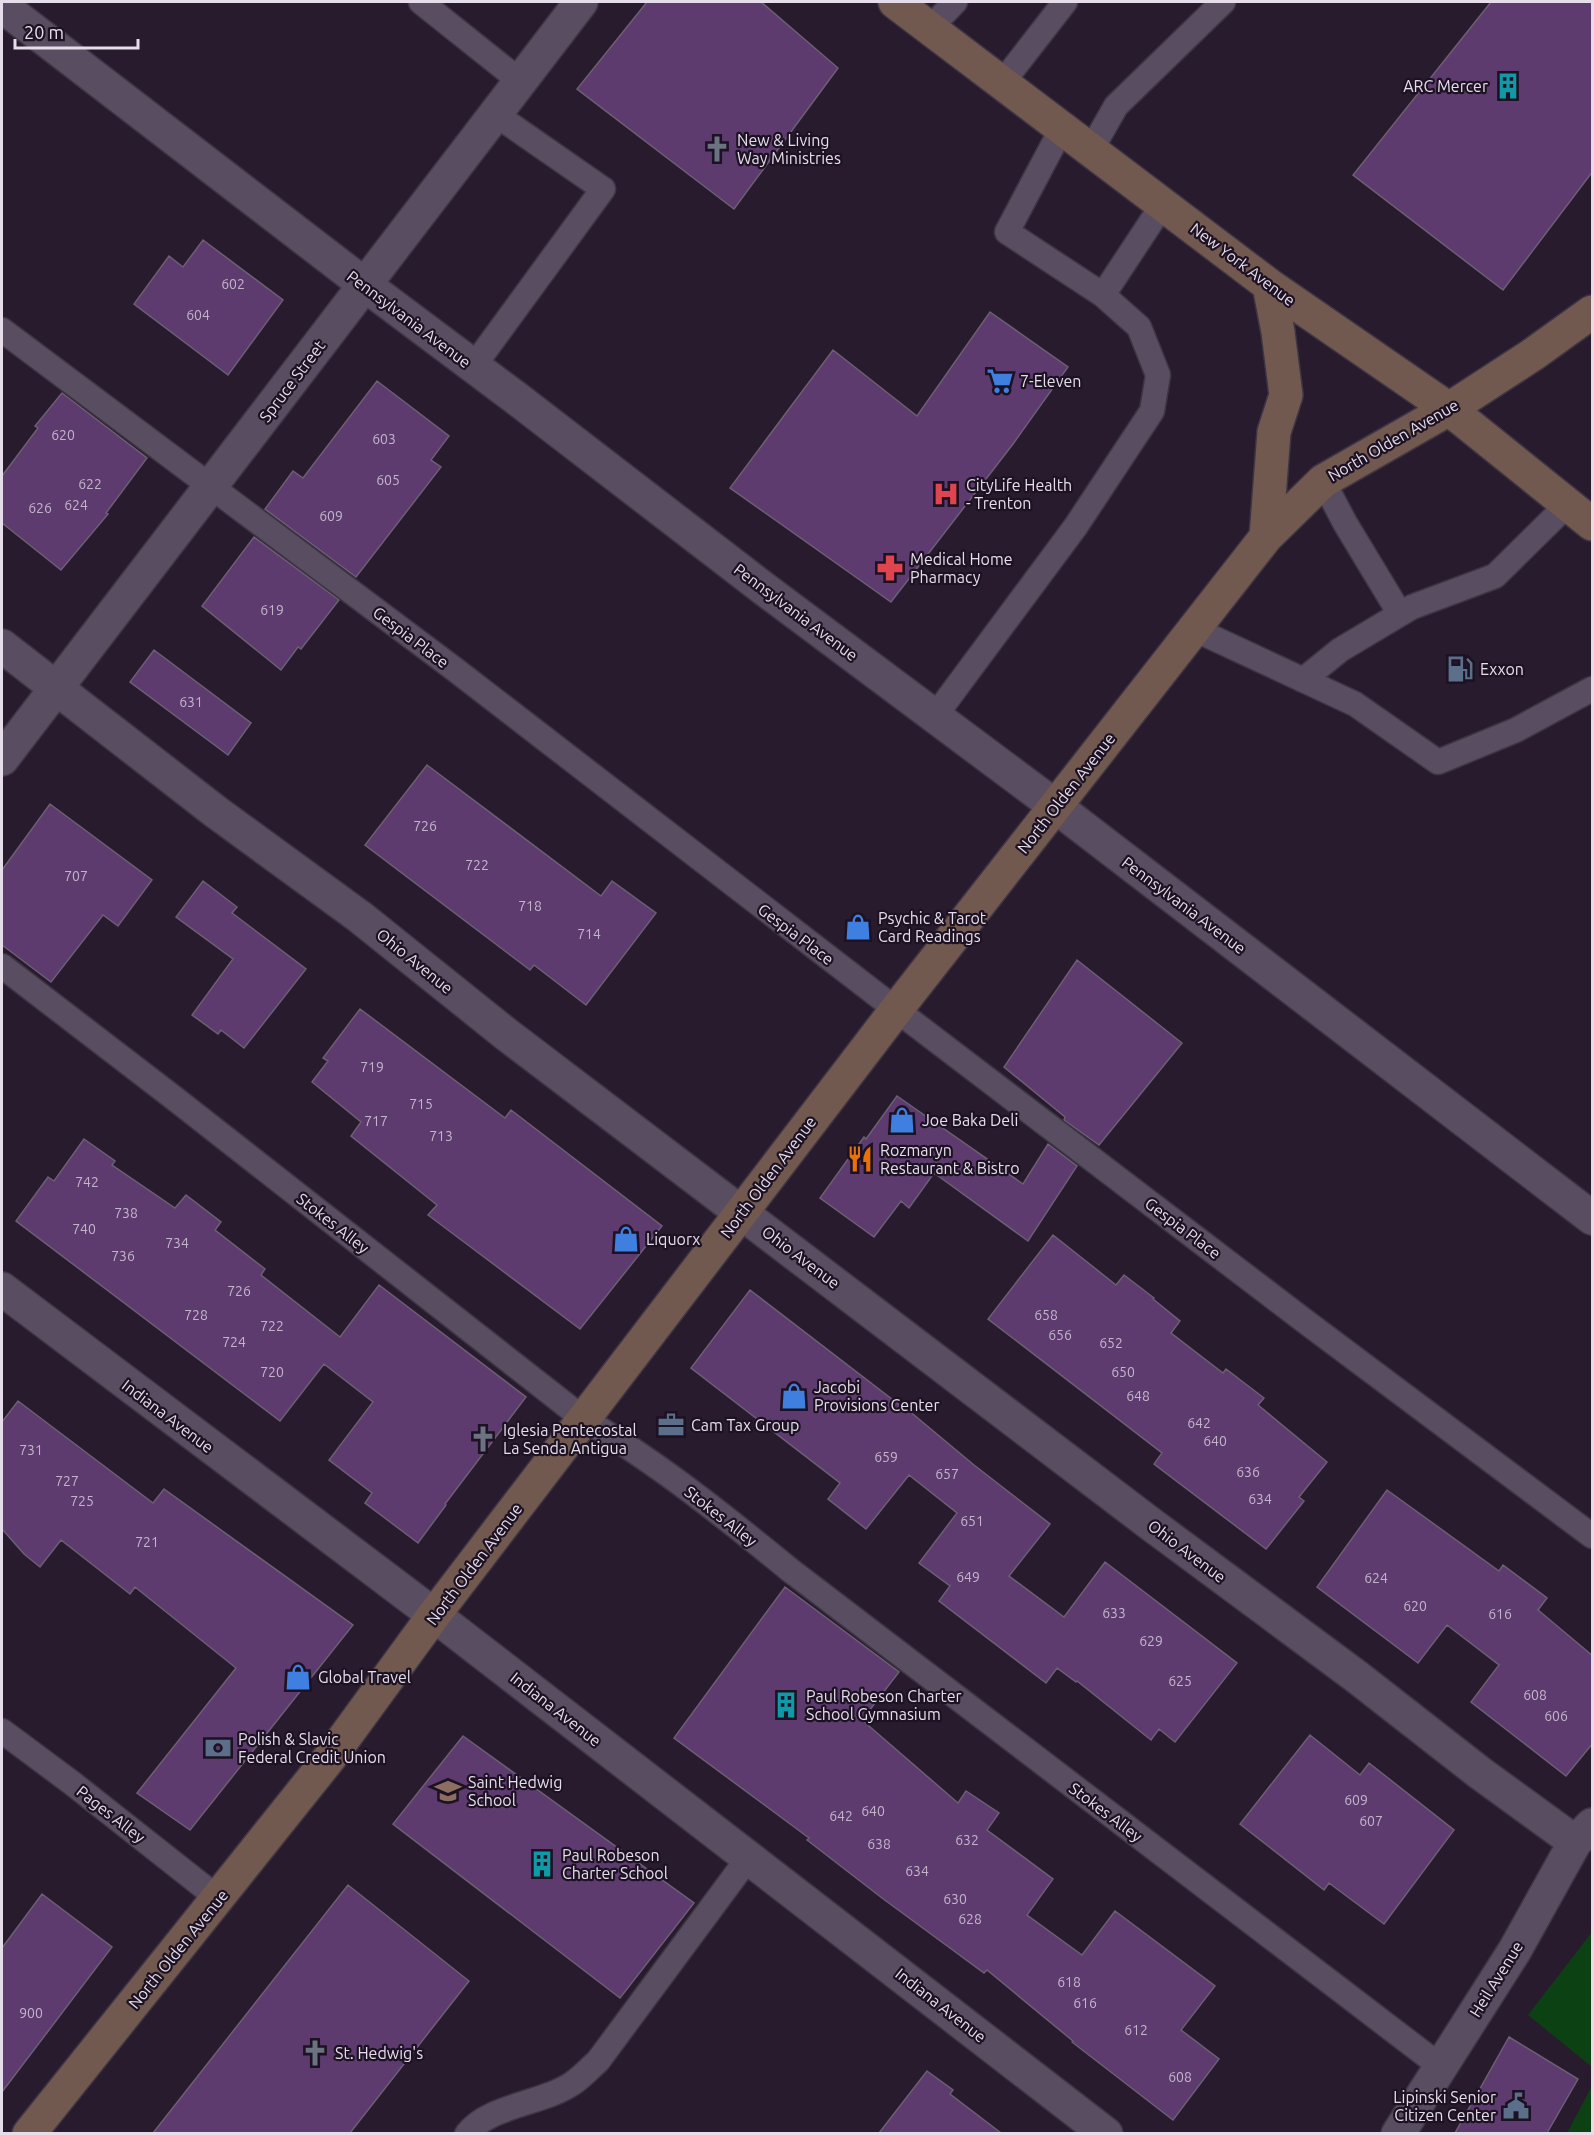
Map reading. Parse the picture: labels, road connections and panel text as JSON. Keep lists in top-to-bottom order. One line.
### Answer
{"streets":{"main road":["New York Avenue","North Olden Avenue"],"street":["Pennsylvania Avenue","Spruce Street","Ohio Avenue","Indiana Avenue","Heil Avenue"],"lane":["Gespia Place","Stokes Alley","Pages Alley"]},"crossings":[["New York Avenue","North Olden Avenue"],["Pennsylvania Avenue","Spruce Street"],["Pennsylvania Avenue","North Olden Avenue"],["Spruce Street","Gespia Place"],["Spruce Street","Ohio Avenue"],["North Olden Avenue","Gespia Place"],["North Olden Avenue","Ohio Avenue"],["North Olden Avenue","Stokes Alley"],["North Olden Avenue","Indiana Avenue"],["North Olden Avenue","Pages Alley"],["Ohio Avenue","Heil Avenue"],["Stokes Alley","Heil Avenue"]],"places":{"building":["ARC Mercer","Paul Robeson Charter School Gymnasium","Paul Robeson Charter School"],"church":["New & Living Way Ministries","Iglesia Pentecostal La Senda Antigua","St. Hedwig's"],"supermarket":["7-Eleven"],"hospital":["CityLife Health - Trenton"],"pharmacy":["Medical Home Pharmacy"],"fuel station":["Exxon"],"shop":["Psychic & Tarot Card Readings","Joe Baka Deli","Liquorx","Jacobi Provisions Center","Global Travel"],"restaurant":["Rozmaryn Restaurant & Bistro"],"office":["Cam Tax Group"],"bank":["Polish & Slavic Federal Credit Union"],"school or university":["Saint Hedwig School"],"public building":["Lipinski Senior Citizen Center"]},"house_numbers":["602","604","620","603","605","622","624","626","609","619","631","726","722","707","718","714","719","715","717","713","742","738","740","734","736","726","728","658","722","656","724","652","720","650","648","642","640","731","659","636","657","727","634","725","651","721","649","624","620","633","616","629","625","608","606","609","640","642","607","632","638","634","630","628","618","616","900","612","608"],"scale_bar":"20 m"}
